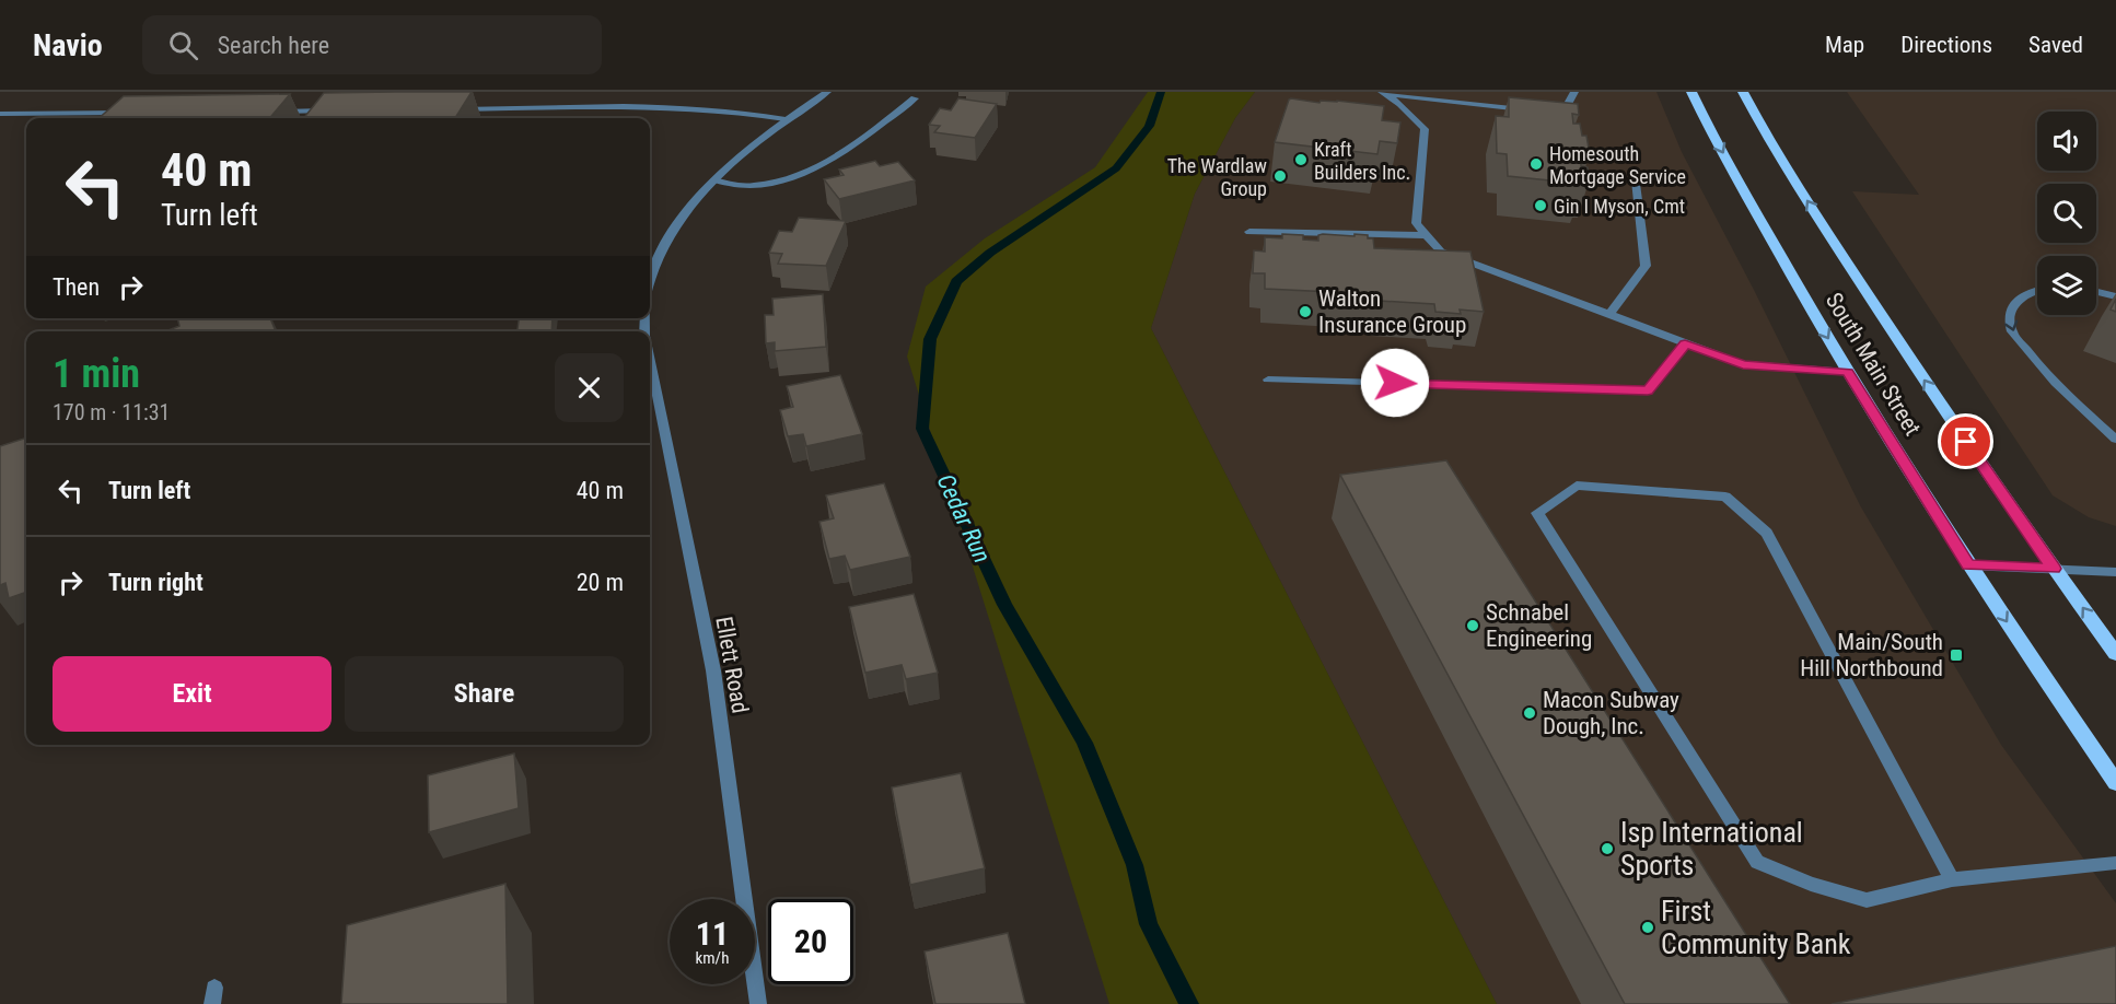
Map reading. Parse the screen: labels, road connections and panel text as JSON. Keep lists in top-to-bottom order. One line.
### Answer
{"streets":{"main road":["South Main Street"],"street":["Ellett Road"]},"water":["Cedar Run"],"places":{"other":["Kraft Builders Inc.","Homesouth Mortgage Service","The Wardlaw Group","Gin I Myson, Cmt","Walton Insurance Group","Schnabel Engineering","Macon Subway Dough, Inc.","Isp International Sports","First Community Bank"],"transit":["Main/South Hill Northbound"]},"page":{"header":"Navio","search":"Search here","nav":["Map","Directions","Saved"],"turn":["40 m","Turn left"],"then":"Then","heading":["1 min","170 m · 11:31"],"list":[{"name":"Turn left","value":"40 m"},{"name":"Turn right","value":"20 m"}],"buttons":["Exit","Share"],"speed":"11 km/h","limit":"20"}}
